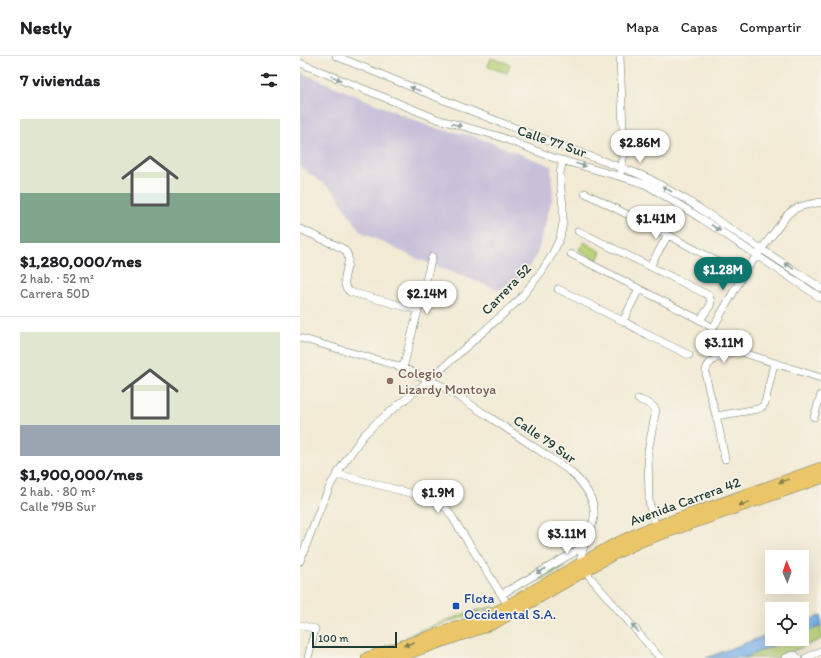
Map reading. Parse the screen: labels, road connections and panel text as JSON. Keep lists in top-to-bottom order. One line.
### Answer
{"streets":{"highway":["Avenida Carrera 42"],"street":["Calle 77 Sur","Carrera 52","Calle 79 Sur"]},"crossings":[["Calle 77 Sur","Carrera 52"],["Carrera 52","Calle 79 Sur"],["Calle 79 Sur","Avenida Carrera 42"]],"one_way":["Avenida Carrera 42"],"places":{"other":["Colegio Lizardy Montoya"],"transit":["Flota Occidental S.A."]},"scale_bar":"100 m","north":"top","page":{"header":"Nestly","nav":["Mapa","Capas","Compartir"],"heading":"7 viviendas","list":[{"name":"$1,280,000/mes","note":"2 hab. · 52 m² · Carrera 50D"},{"name":"$1,900,000/mes","note":"2 hab. · 80 m² · Calle 79B Sur"}],"price":["$2.86M","$1.41M","$1.28M","$2.14M","$3.11M","$1.9M","$3.11M"],"scale":"100 m"}}
